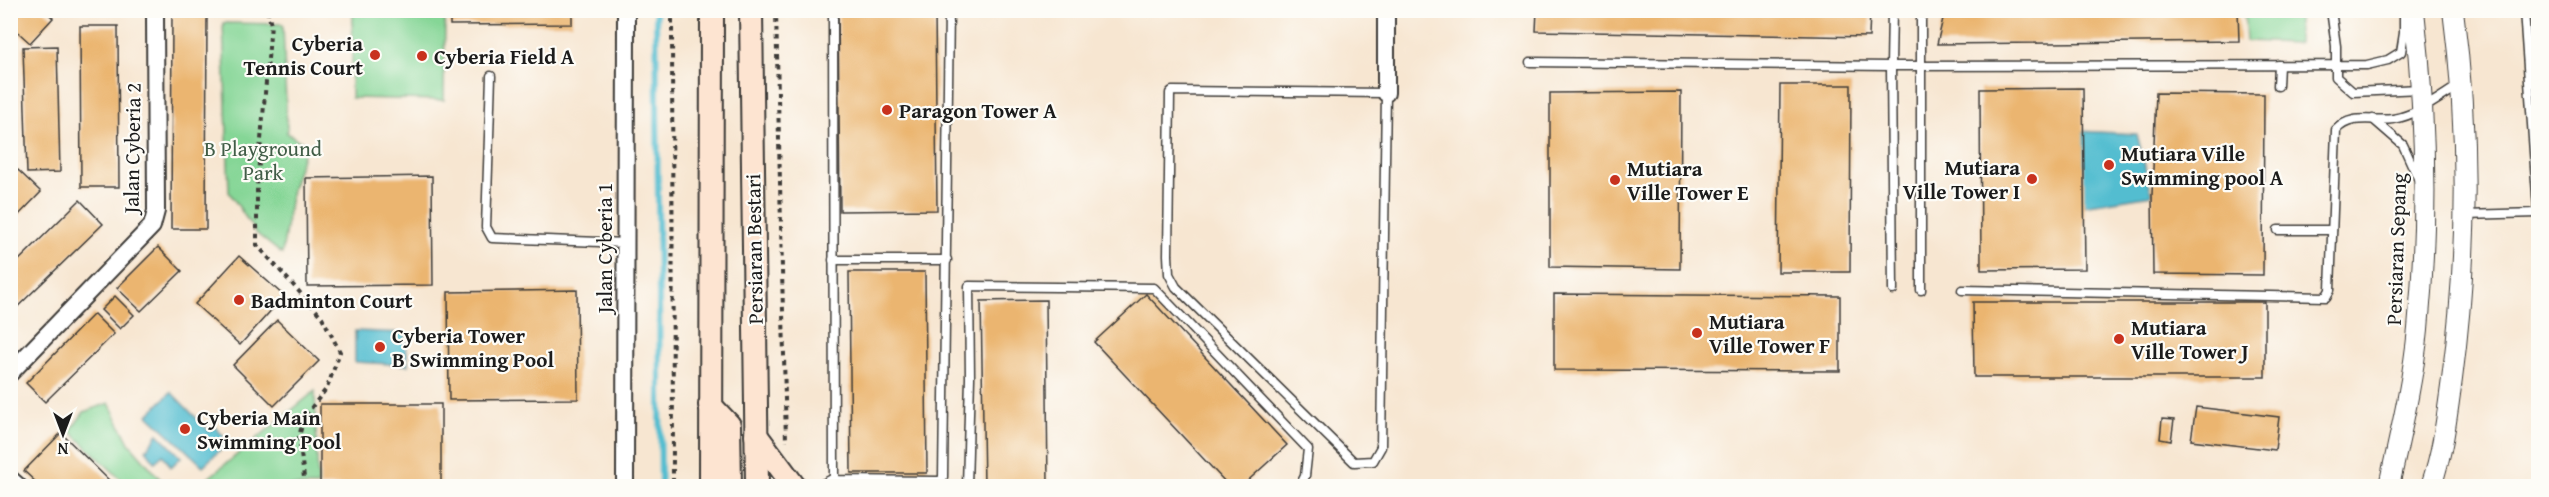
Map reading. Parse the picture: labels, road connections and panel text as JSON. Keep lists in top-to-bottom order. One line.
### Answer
{"streets":{"main road":["Persiaran Bestari"],"street":["Jalan Cyberia 2","Jalan Cyberia 1","Persiaran Sepang"]},"parks":["B Playground Park"],"places":["Cyberia Tennis Court","Cyberia Field A","Paragon Tower A","Mutiara Ville Swimming pool A","Mutiara Ville Tower I","Mutiara Ville Tower E","Badminton Court","Mutiara Ville Tower F","Mutiara Ville Tower J","Cyberia Tower B Swimming Pool","Cyberia Main Swimming Pool"],"north":"bottom"}
